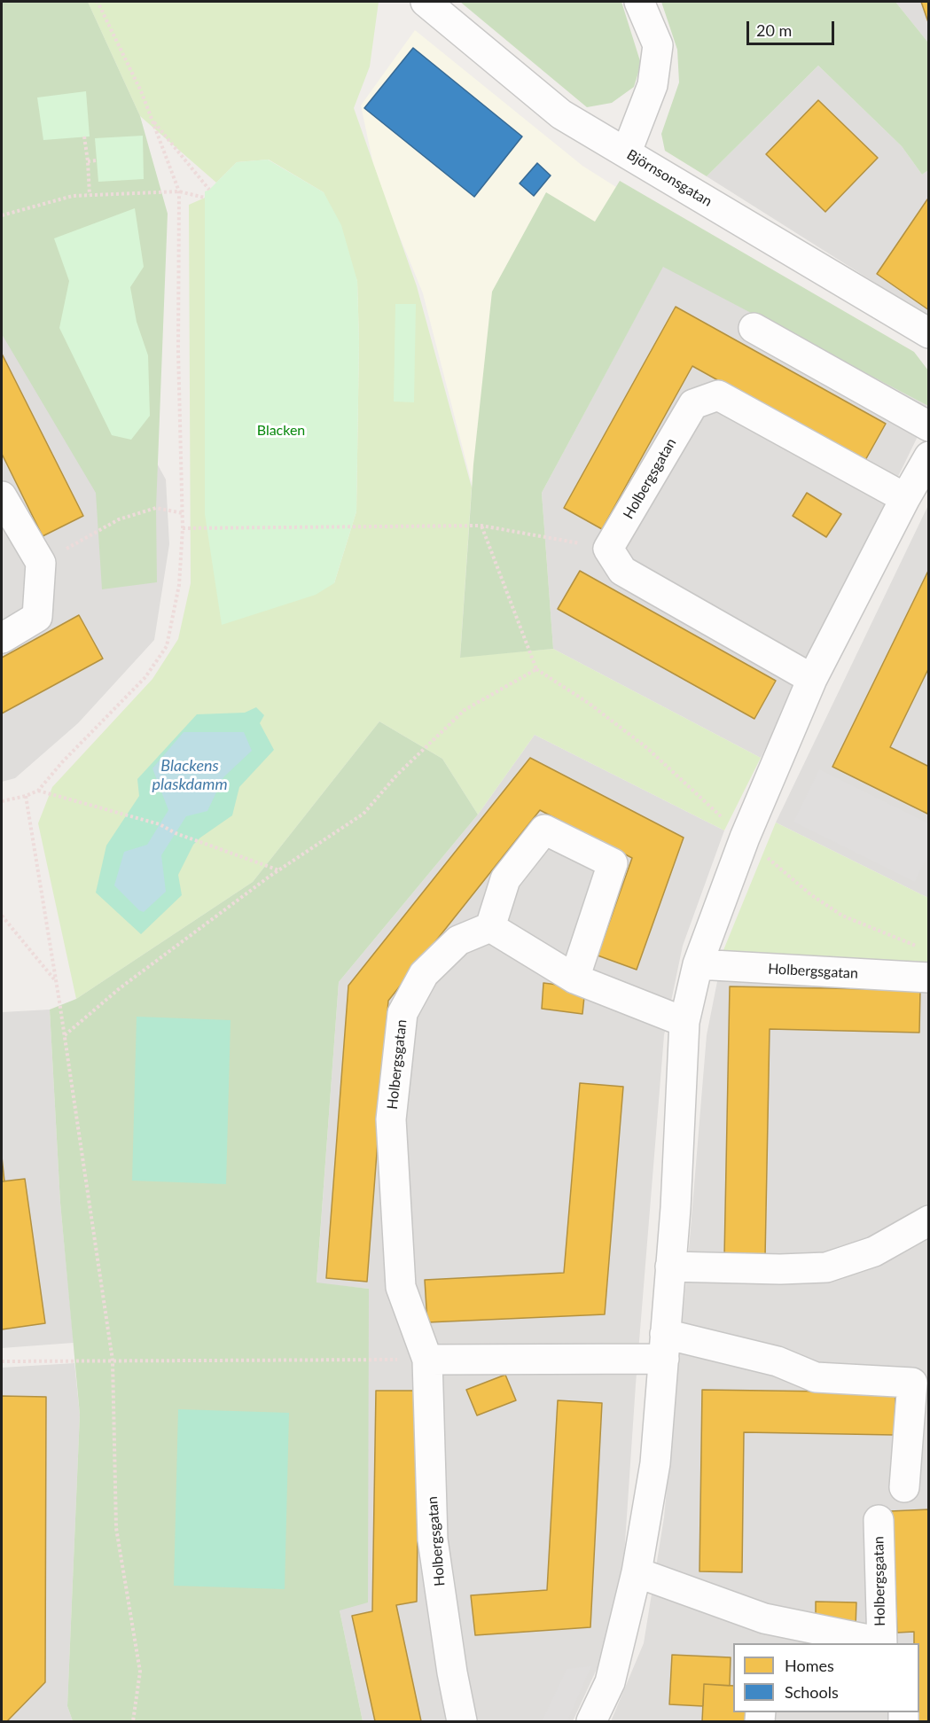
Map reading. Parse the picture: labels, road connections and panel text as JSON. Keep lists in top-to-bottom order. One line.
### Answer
{"streets":{"street":["Björnsonsgatan","Holbergsgatan"]},"water":["Blackens plaskdamm"],"parks":["Blacken"],"legend":["Homes","Schools"],"scale_bar":"20 m"}
